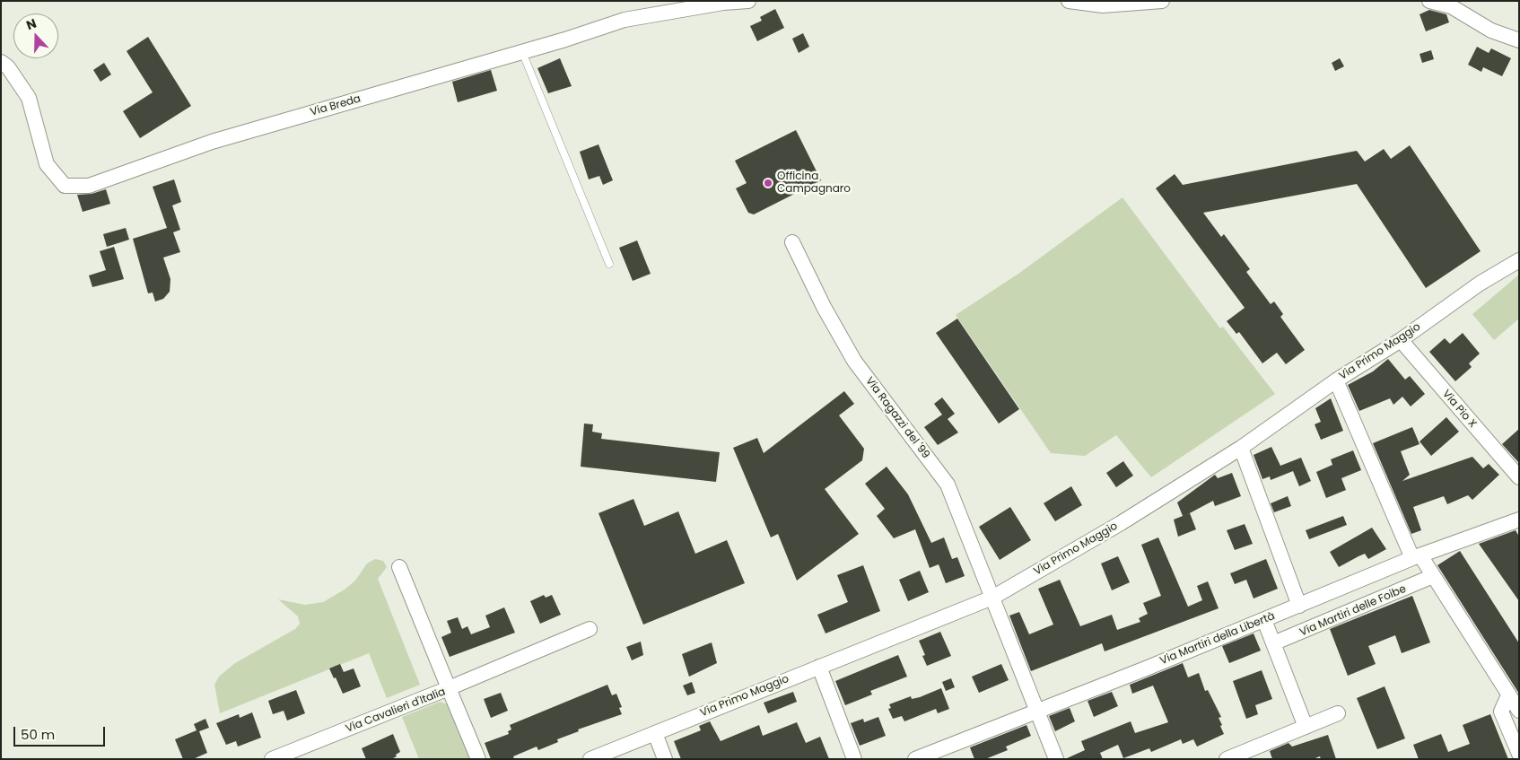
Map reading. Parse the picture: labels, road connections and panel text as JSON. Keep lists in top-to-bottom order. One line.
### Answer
{"streets":{"street":["Via Breda","Via Primo Maggio","Via Pio X","Via Ragazzi del '99","Via Martiri delle Foibe","Via Martiri della Libertà","Via Cavalieri d'Italia"]},"crossings":[["Via Primo Maggio","Via Pio X"],["Via Primo Maggio","Via Ragazzi del '99"],["Via Ragazzi del '99","Via Martiri della Libertà"]],"places":["Officina Campagnaro"],"scale_bar":"50 m","north":"top"}
